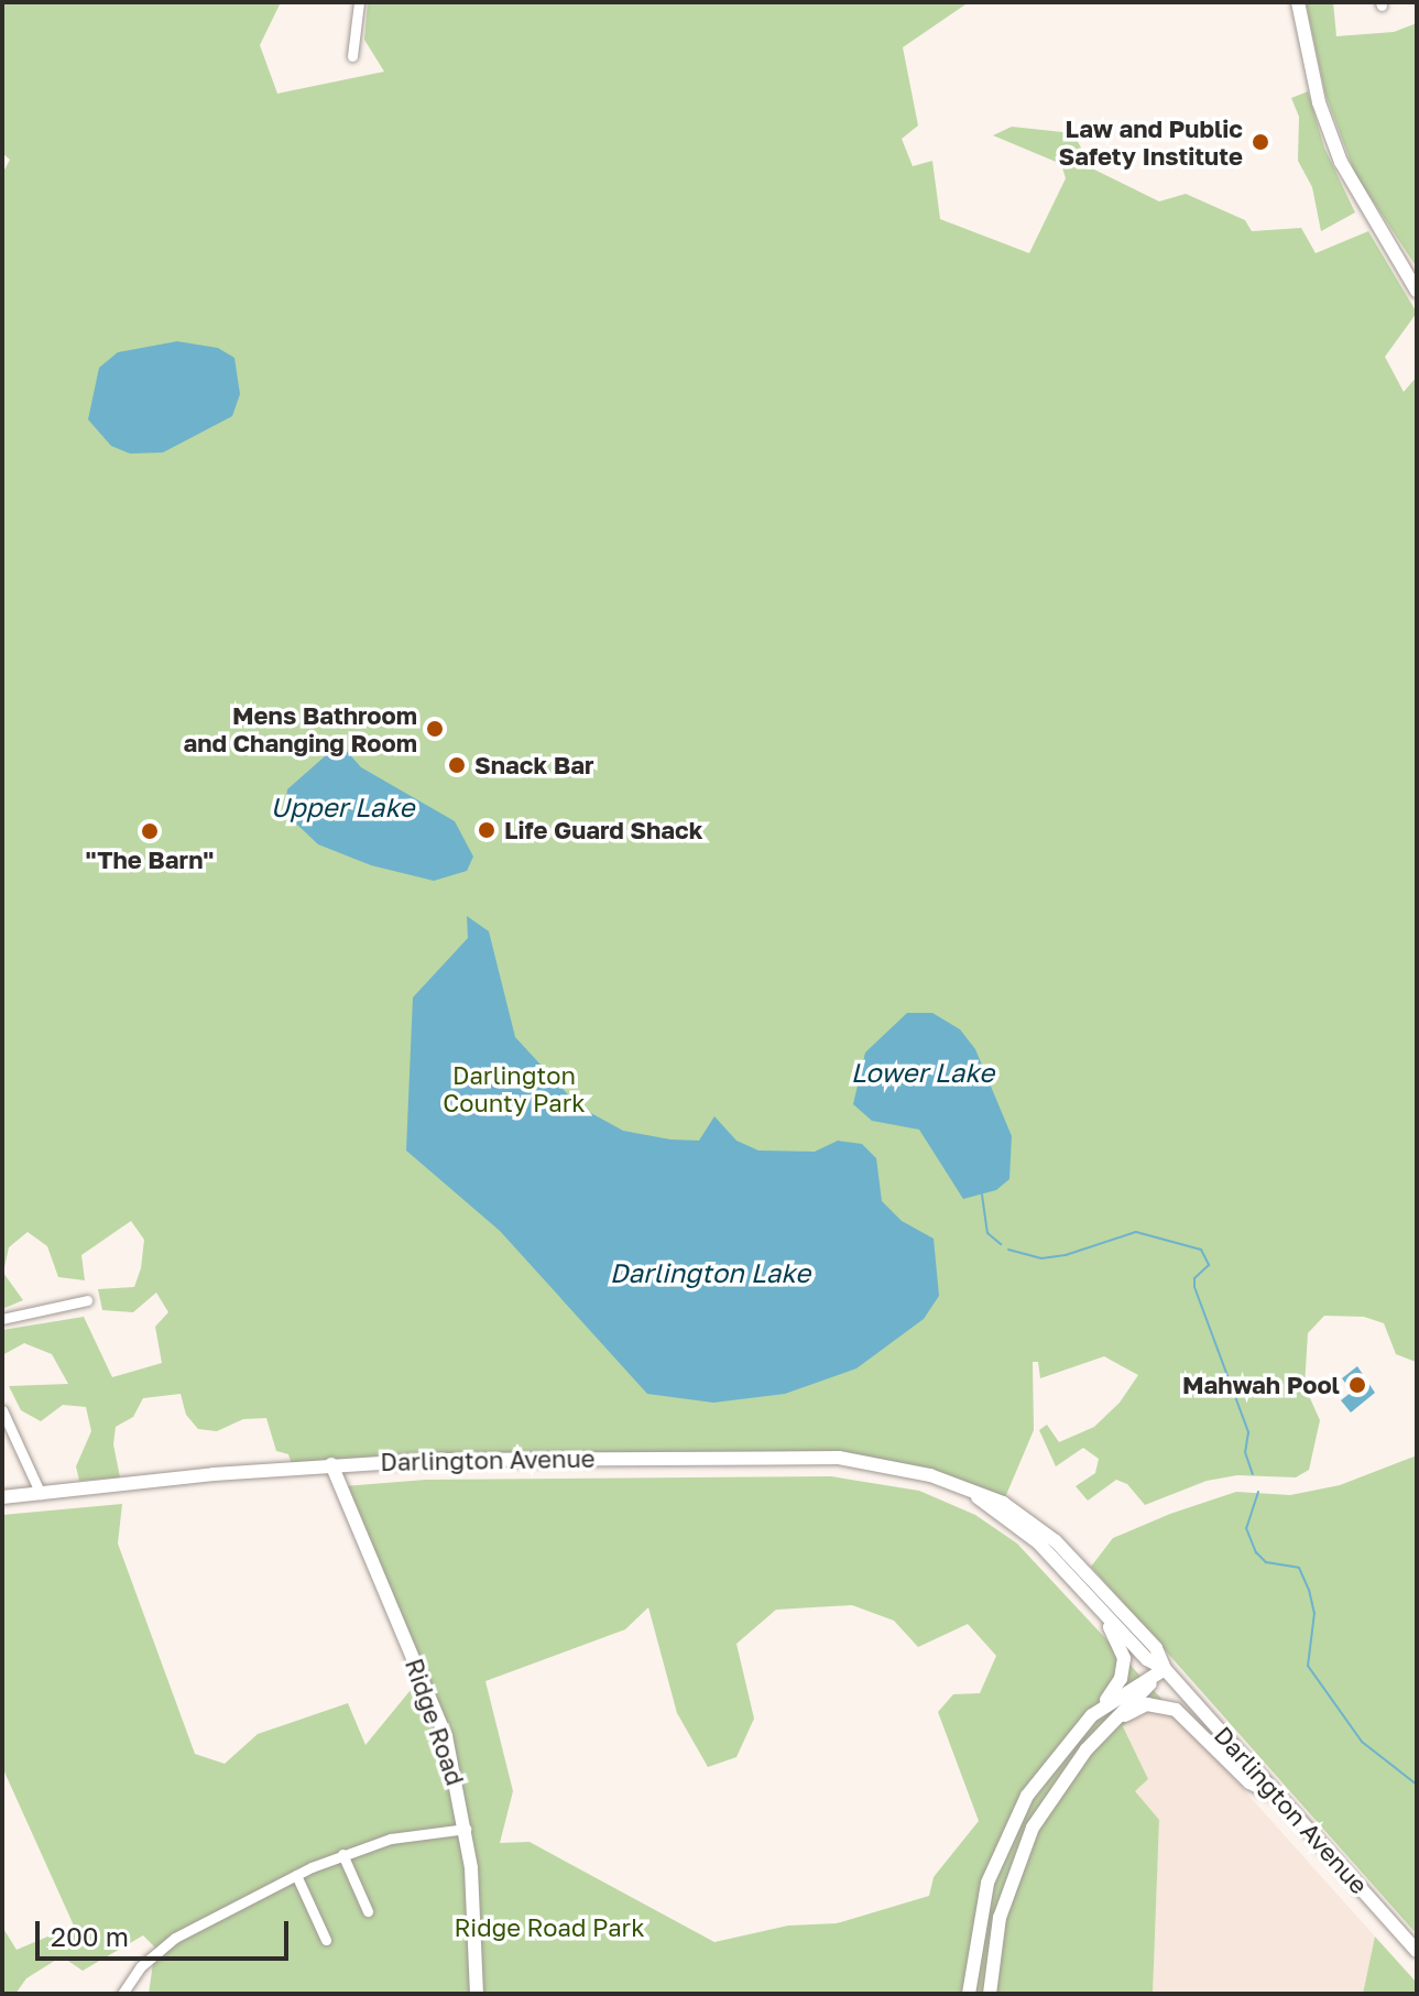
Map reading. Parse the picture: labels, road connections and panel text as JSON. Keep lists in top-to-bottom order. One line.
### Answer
{"streets":{"main road":["Darlington Avenue","Ridge Road"]},"crossings":[["Darlington Avenue","Ridge Road"]],"water":["Upper Lake","Lower Lake","Darlington Lake"],"parks":["Darlington County Park","Ridge Road Park"],"places":["Law and Public Safety Institute","Mens Bathroom and Changing Room","Snack Bar","Life Guard Shack","\"The Barn\"","Mahwah Pool"],"scale_bar":"200 m"}
